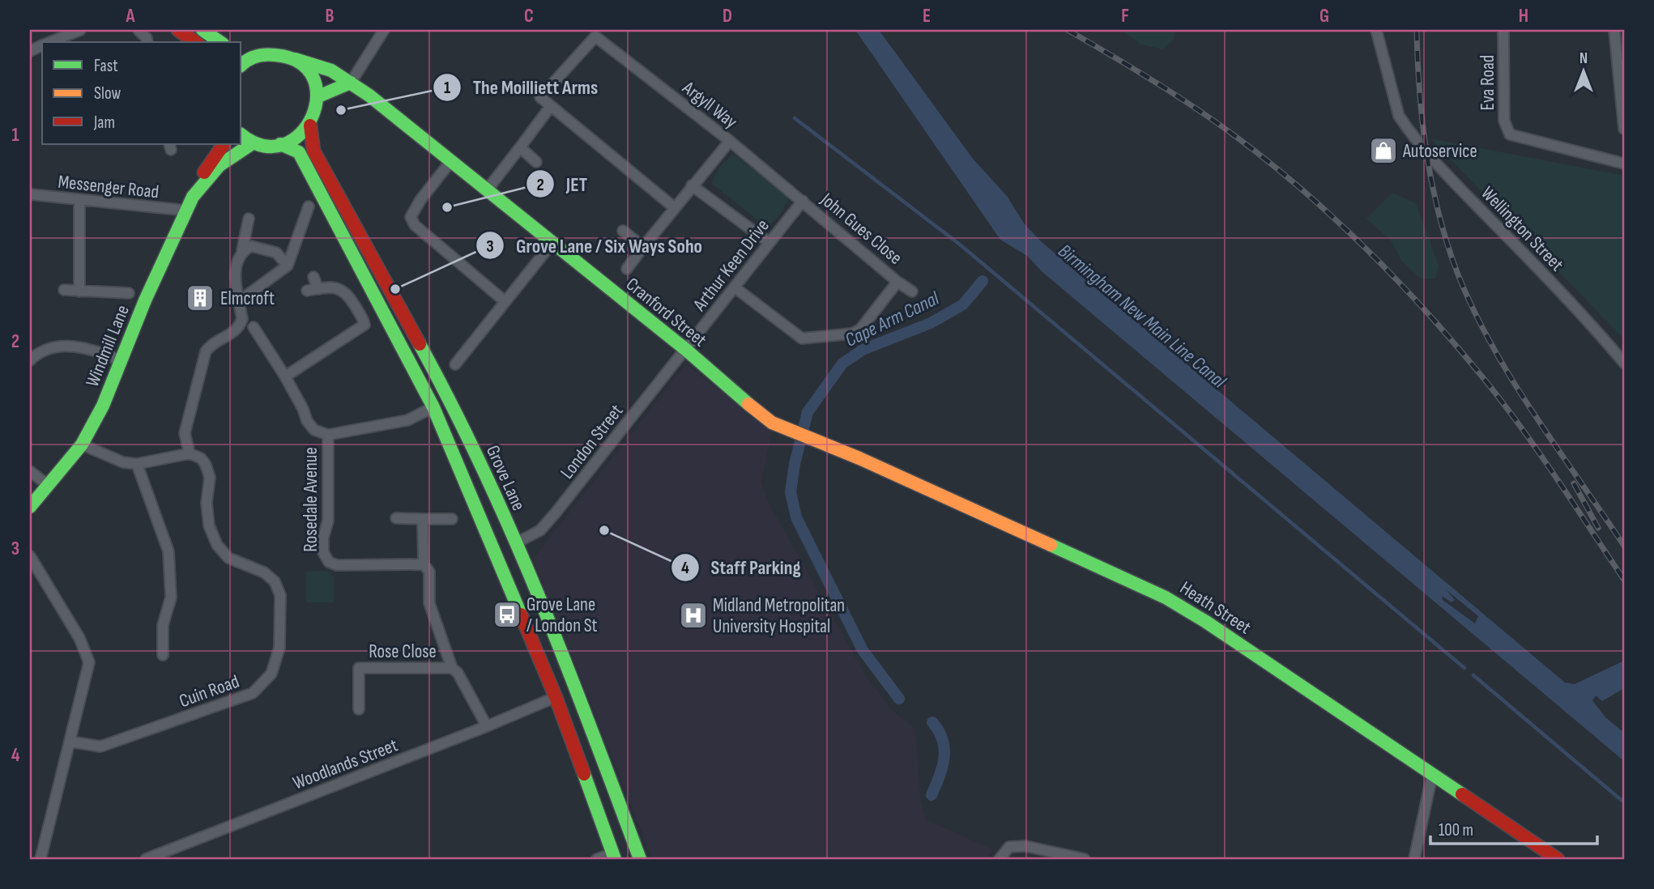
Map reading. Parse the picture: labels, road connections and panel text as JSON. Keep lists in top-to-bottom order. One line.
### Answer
{"streets":{"main road":["Cranford Street","Windmill Lane","Grove Lane","Heath Street"],"street":["Eva Road","Argyll Way","Messenger Road","John Gues Close","Wellington Street","Arthur Keen Drive","London Street","Rosedale Avenue","Rose Close","Cuin Road","Woodlands Street"]},"crossings":[["Argyll Way","John Gues Close"],["Argyll Way","Arthur Keen Drive"],["Messenger Road","Windmill Lane"],["John Gues Close","Arthur Keen Drive"],["Arthur Keen Drive","Cranford Street"],["Arthur Keen Drive","London Street"],["Cranford Street","London Street"],["Cranford Street","Heath Street"],["London Street","Grove Lane"]],"water":["Birmingham New Main Line Canal","Cape Arm Canal"],"places":{"other":["The Moilliett Arms","JET","Grove Lane / Six Ways Soho","Staff Parking"],"shop":["Autoservice"],"building":["Elmcroft"],"bus stop":["Grove Lane / London St"],"hospital":["Midland Metropolitan University Hospital"]},"legend":["Fast","Slow","Jam"],"scale_bar":"100 m","north":"top","grid":{"columns":["A","B","C","D","E","F","G","H"],"rows":["1","2","3","4"]}}
